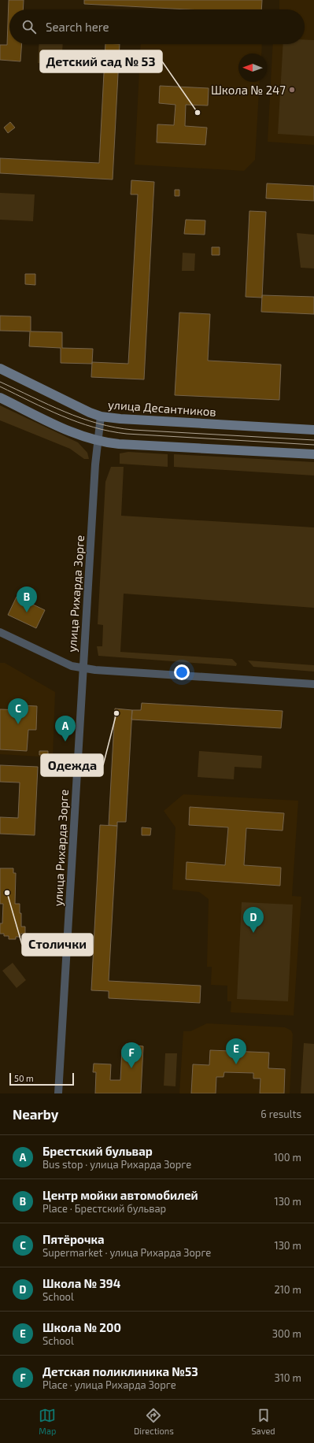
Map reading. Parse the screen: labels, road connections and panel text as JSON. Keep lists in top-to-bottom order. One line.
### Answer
{"streets":{"street":["улица Десантников","улица Рихарда Зорге"]},"crossings":[["улица Десантников","улица Рихарда Зорге"]],"places":["Школа № 247","Детский сад № 53","Одежда","Столички"],"scale_bar":"50 m","north":"left","page":{"search":"Search here","pins":["B","C","A","D","E","F"],"scale":"50 m","heading":["Nearby","6 results"],"list":[{"mark":"A","name":"Брестский бульвар","note":"Bus stop · улица Рихарда Зорге","value":"100 m"},{"mark":"B","name":"Центр мойки автомобилей","note":"Place · Брестский бульвар","value":"130 m"},{"mark":"C","name":"Пятёрочка","note":"Supermarket · улица Рихарда Зорге","value":"130 m"},{"mark":"D","name":"Школа № 394","note":"School","value":"210 m"},{"mark":"E","name":"Школа № 200","note":"School","value":"300 m"},{"mark":"F","name":"Детская поликлиника №53","note":"Place · улица Рихарда Зорге","value":"310 m"}],"nav":["Map","Directions","Saved"]}}
